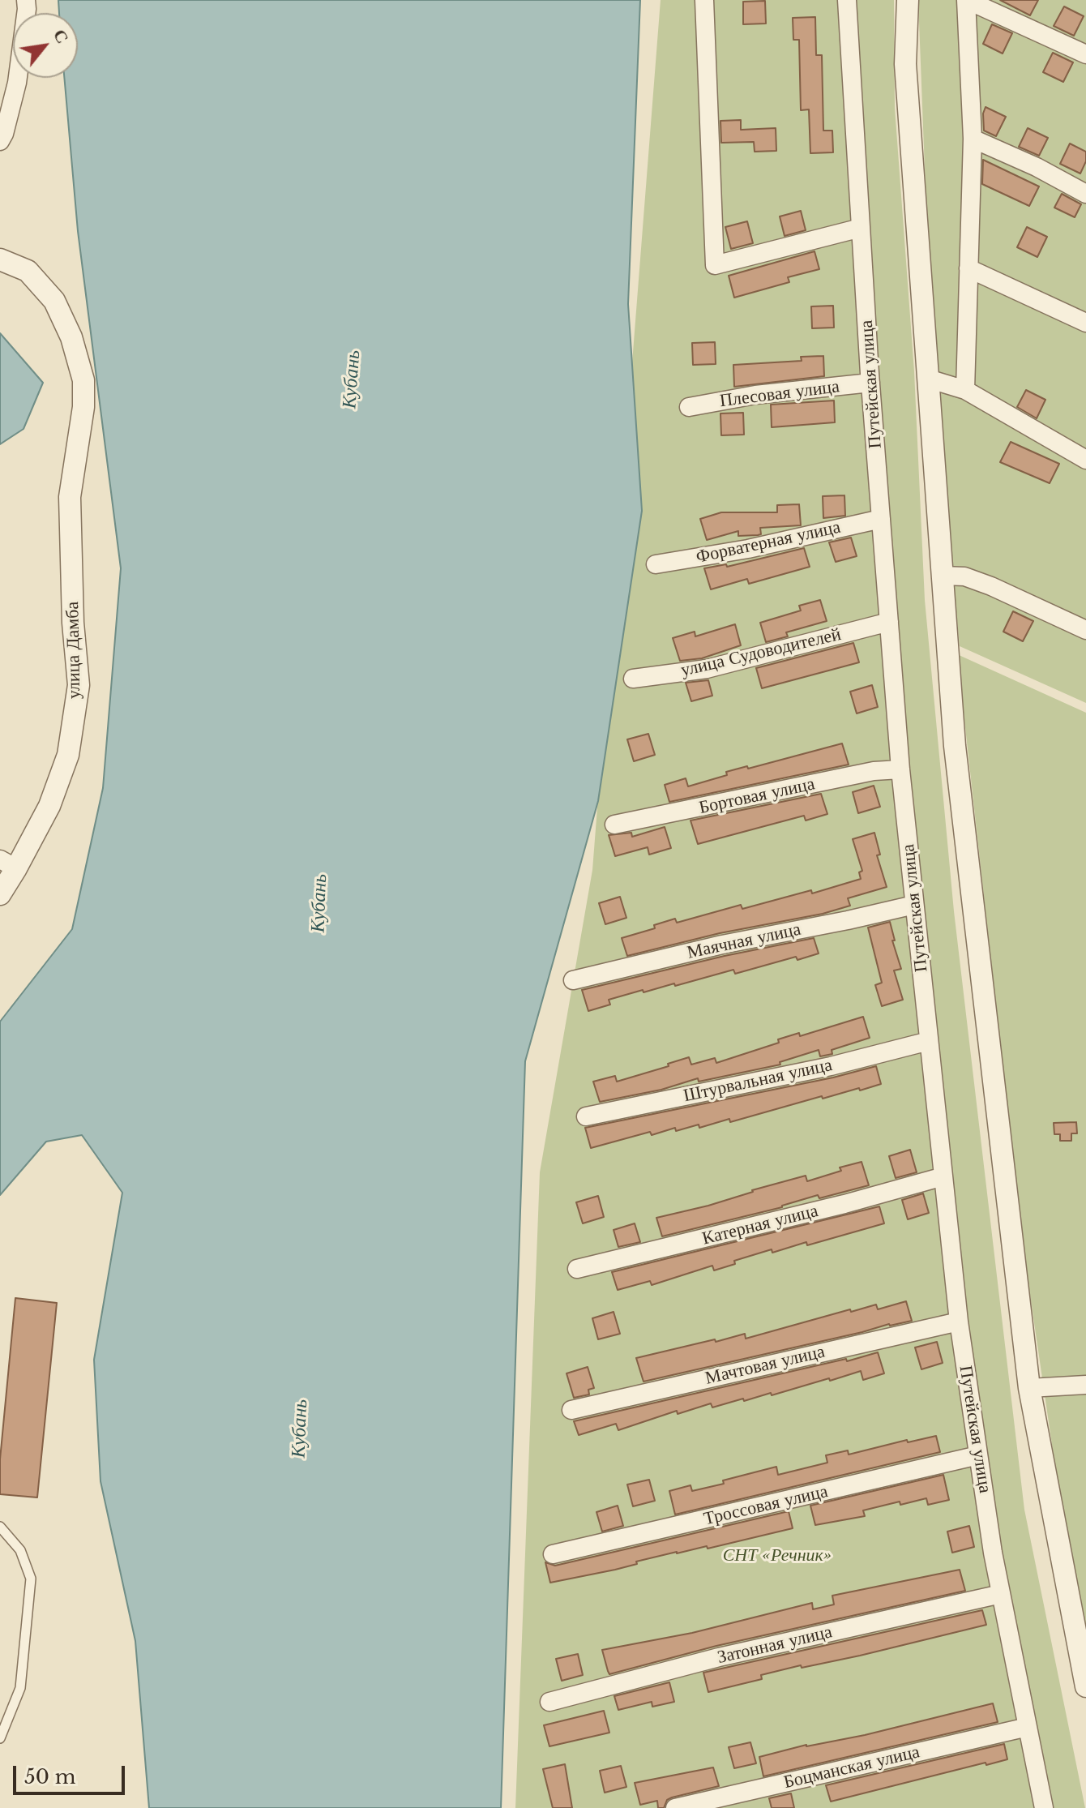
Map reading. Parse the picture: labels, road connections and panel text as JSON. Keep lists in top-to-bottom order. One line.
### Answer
{"streets":{"street":["Путейская улица","Плесовая улица","Форватерная улица","улица Дамба","улица Судоводителей","Бортовая улица","Маячная улица","Штурвальная улица","Катерная улица","Мачтовая улица","Троссовая улица","Затонная улица","Боцманская улица"]},"crossings":[["Путейская улица","Плесовая улица"],["Путейская улица","Форватерная улица"],["Путейская улица","улица Судоводителей"],["Путейская улица","Бортовая улица"],["Путейская улица","Маячная улица"],["Путейская улица","Штурвальная улица"],["Путейская улица","Катерная улица"],["Путейская улица","Мачтовая улица"],["Путейская улица","Троссовая улица"],["Путейская улица","Затонная улица"],["Путейская улица","Боцманская улица"]],"water":["Кубань"],"parks":["СНТ «Речник»"],"scale_bar":"50 m","north":"top right"}
